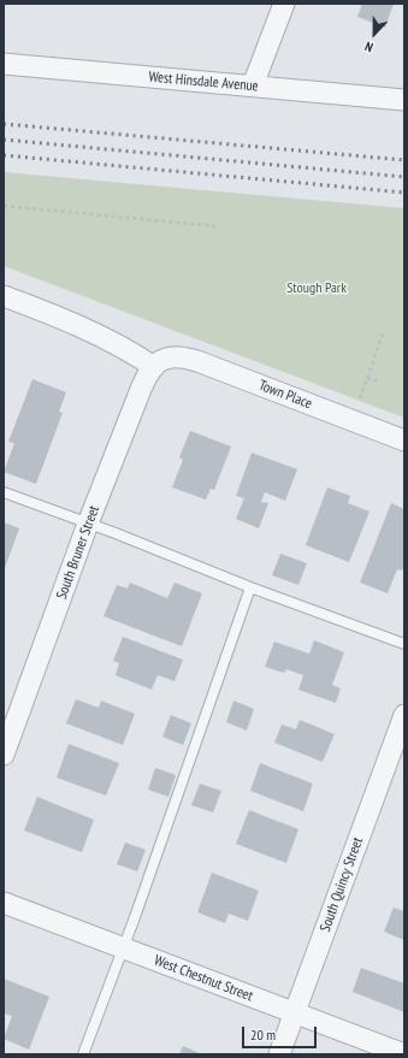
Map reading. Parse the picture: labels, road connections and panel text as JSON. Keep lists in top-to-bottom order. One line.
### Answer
{"streets":{"street":["West Hinsdale Avenue","Town Place","South Bruner Street","South Quincy Street","West Chestnut Street"]},"crossings":[["Town Place","South Bruner Street"],["South Quincy Street","West Chestnut Street"]],"parks":["Stough Park"],"scale_bar":"20 m","north":"bottom"}
